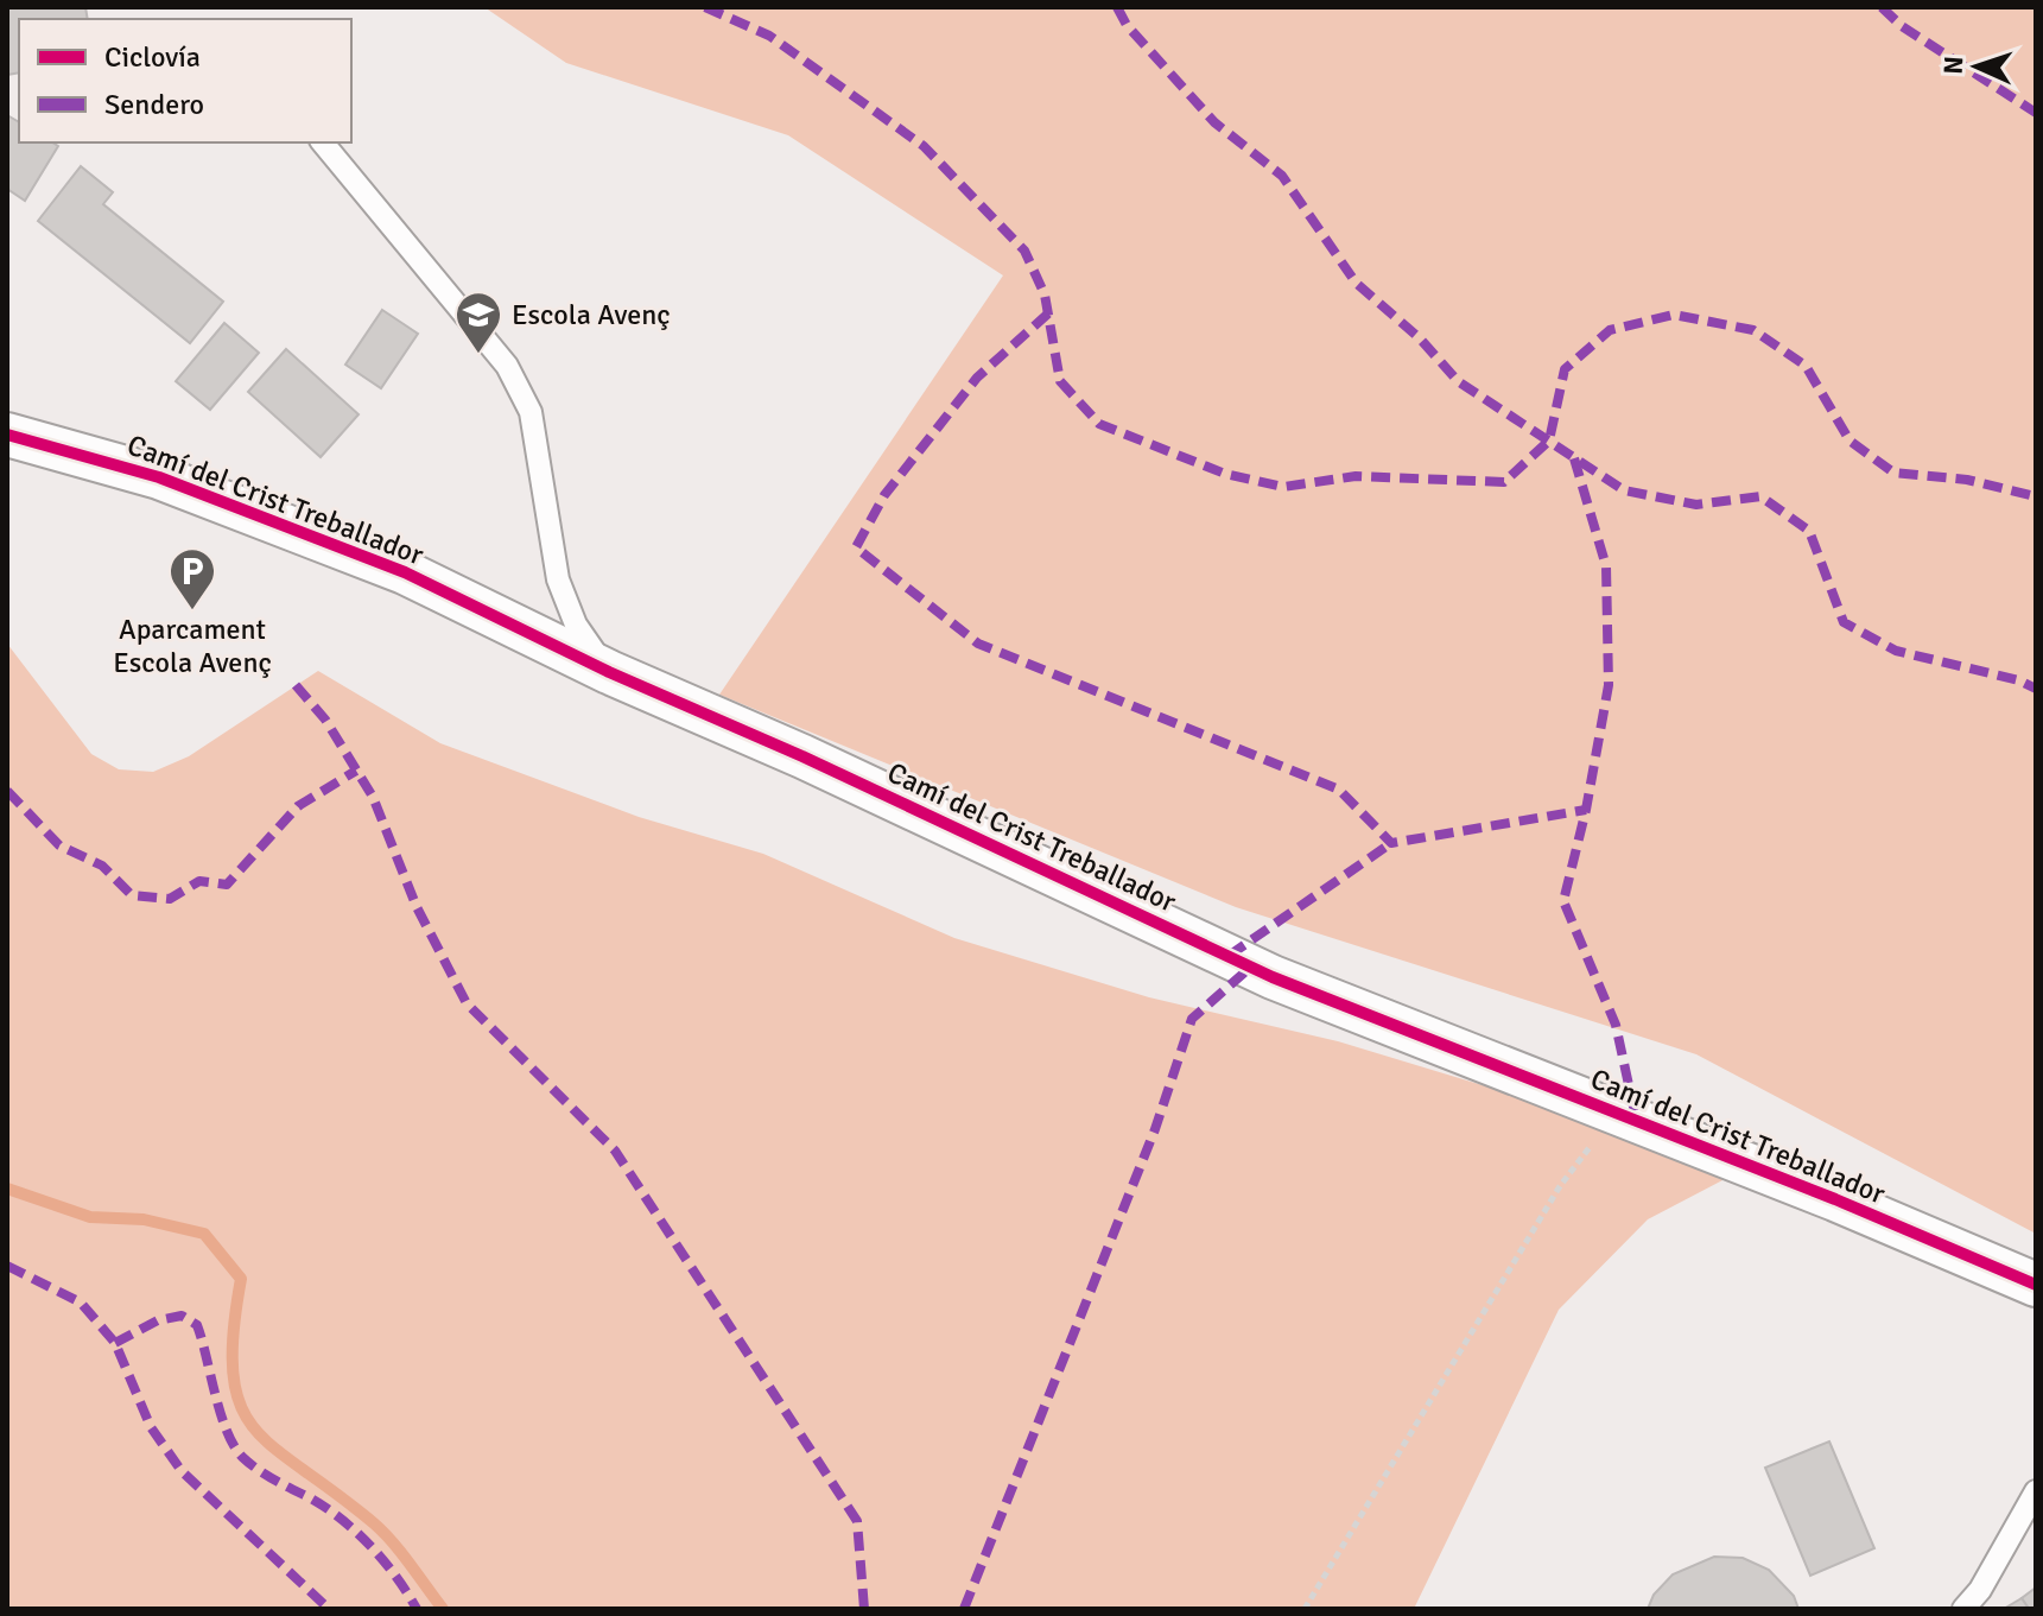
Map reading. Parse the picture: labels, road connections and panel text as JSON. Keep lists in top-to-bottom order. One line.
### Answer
{"streets":{"street":["Camí del Crist Treballador"]},"places":{"school or university":["Escola Avenç"],"parking":["Aparcament Escola Avenç"]},"legend":["Ciclovía","Sendero"],"north":"left"}
